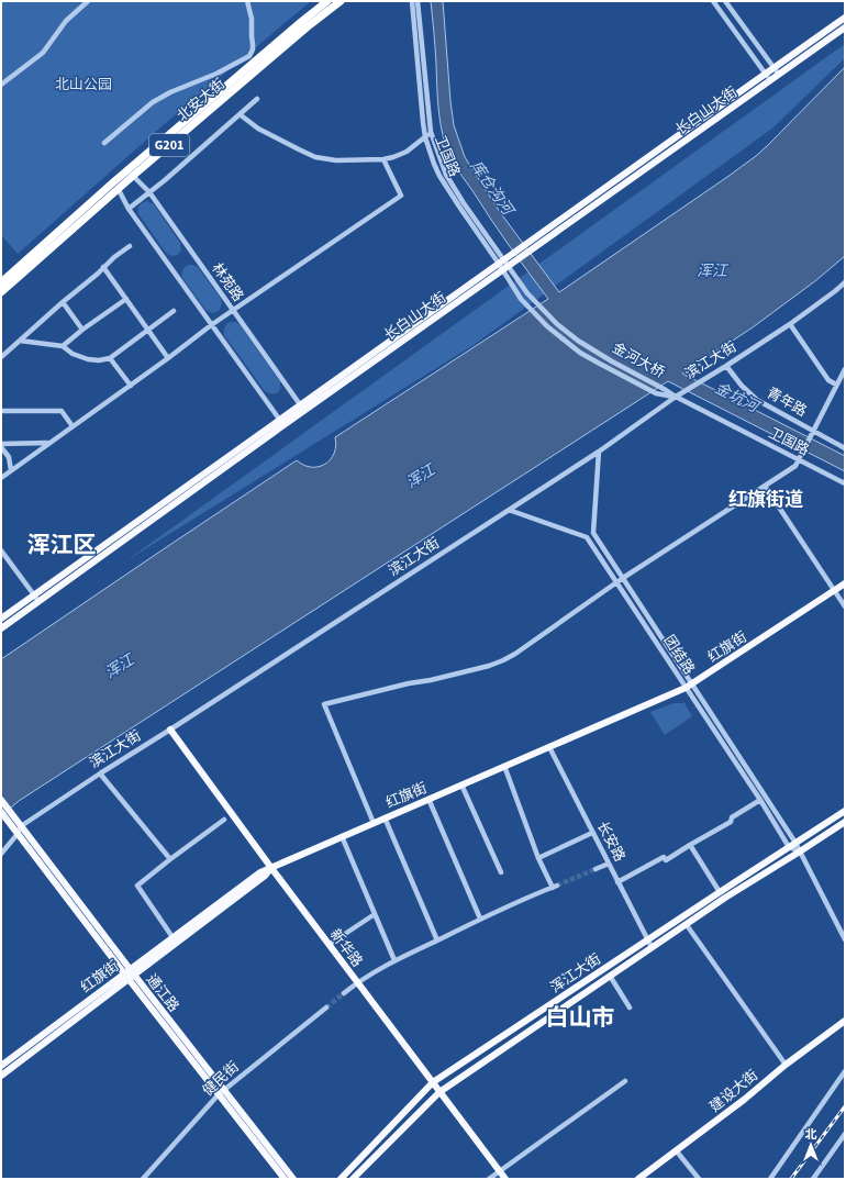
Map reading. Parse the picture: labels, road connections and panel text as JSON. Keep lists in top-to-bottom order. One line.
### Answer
{"streets":{"highway":["北安大街","G201"],"main road":["长白山大街","红旗街","新华路","浑江大街","通江路","建设大街"],"street":["卫国路","林苑路","金河大桥","滨江大街","青年路","团结路","长安路","健民街"]},"crossings":[["北安大街","林苑路"],["长白山大街","卫国路"],["长白山大街","林苑路"],["卫国路","金河大桥"],["卫国路","滨江大街"],["金河大桥","滨江大街"],["滨江大街","青年路"],["滨江大街","新华路"],["滨江大街","通江路"],["红旗街","团结路"],["红旗街","长安路"],["红旗街","新华路"],["红旗街","通江路"],["团结路","浑江大街"],["长安路","浑江大街"],["新华路","浑江大街"],["通江路","健民街"]],"districts":["红旗街道","浑江区","白山市"],"water":["库仓沟河","浑江","金坑河"],"parks":["北山公园"],"north":"top"}
